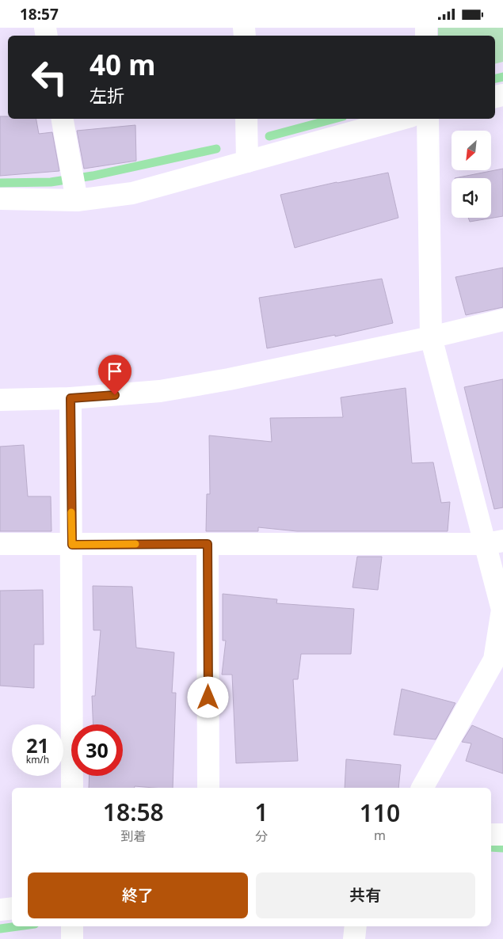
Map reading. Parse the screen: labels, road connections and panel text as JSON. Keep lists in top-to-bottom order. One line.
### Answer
{"north":"bottom left","page":{"status":"18:57","turn":["40 m","左折"],"speed":"21 km/h","limit":"30","eta":["18:58","到着","1","分","110","m"],"buttons":["終了","共有"]}}
